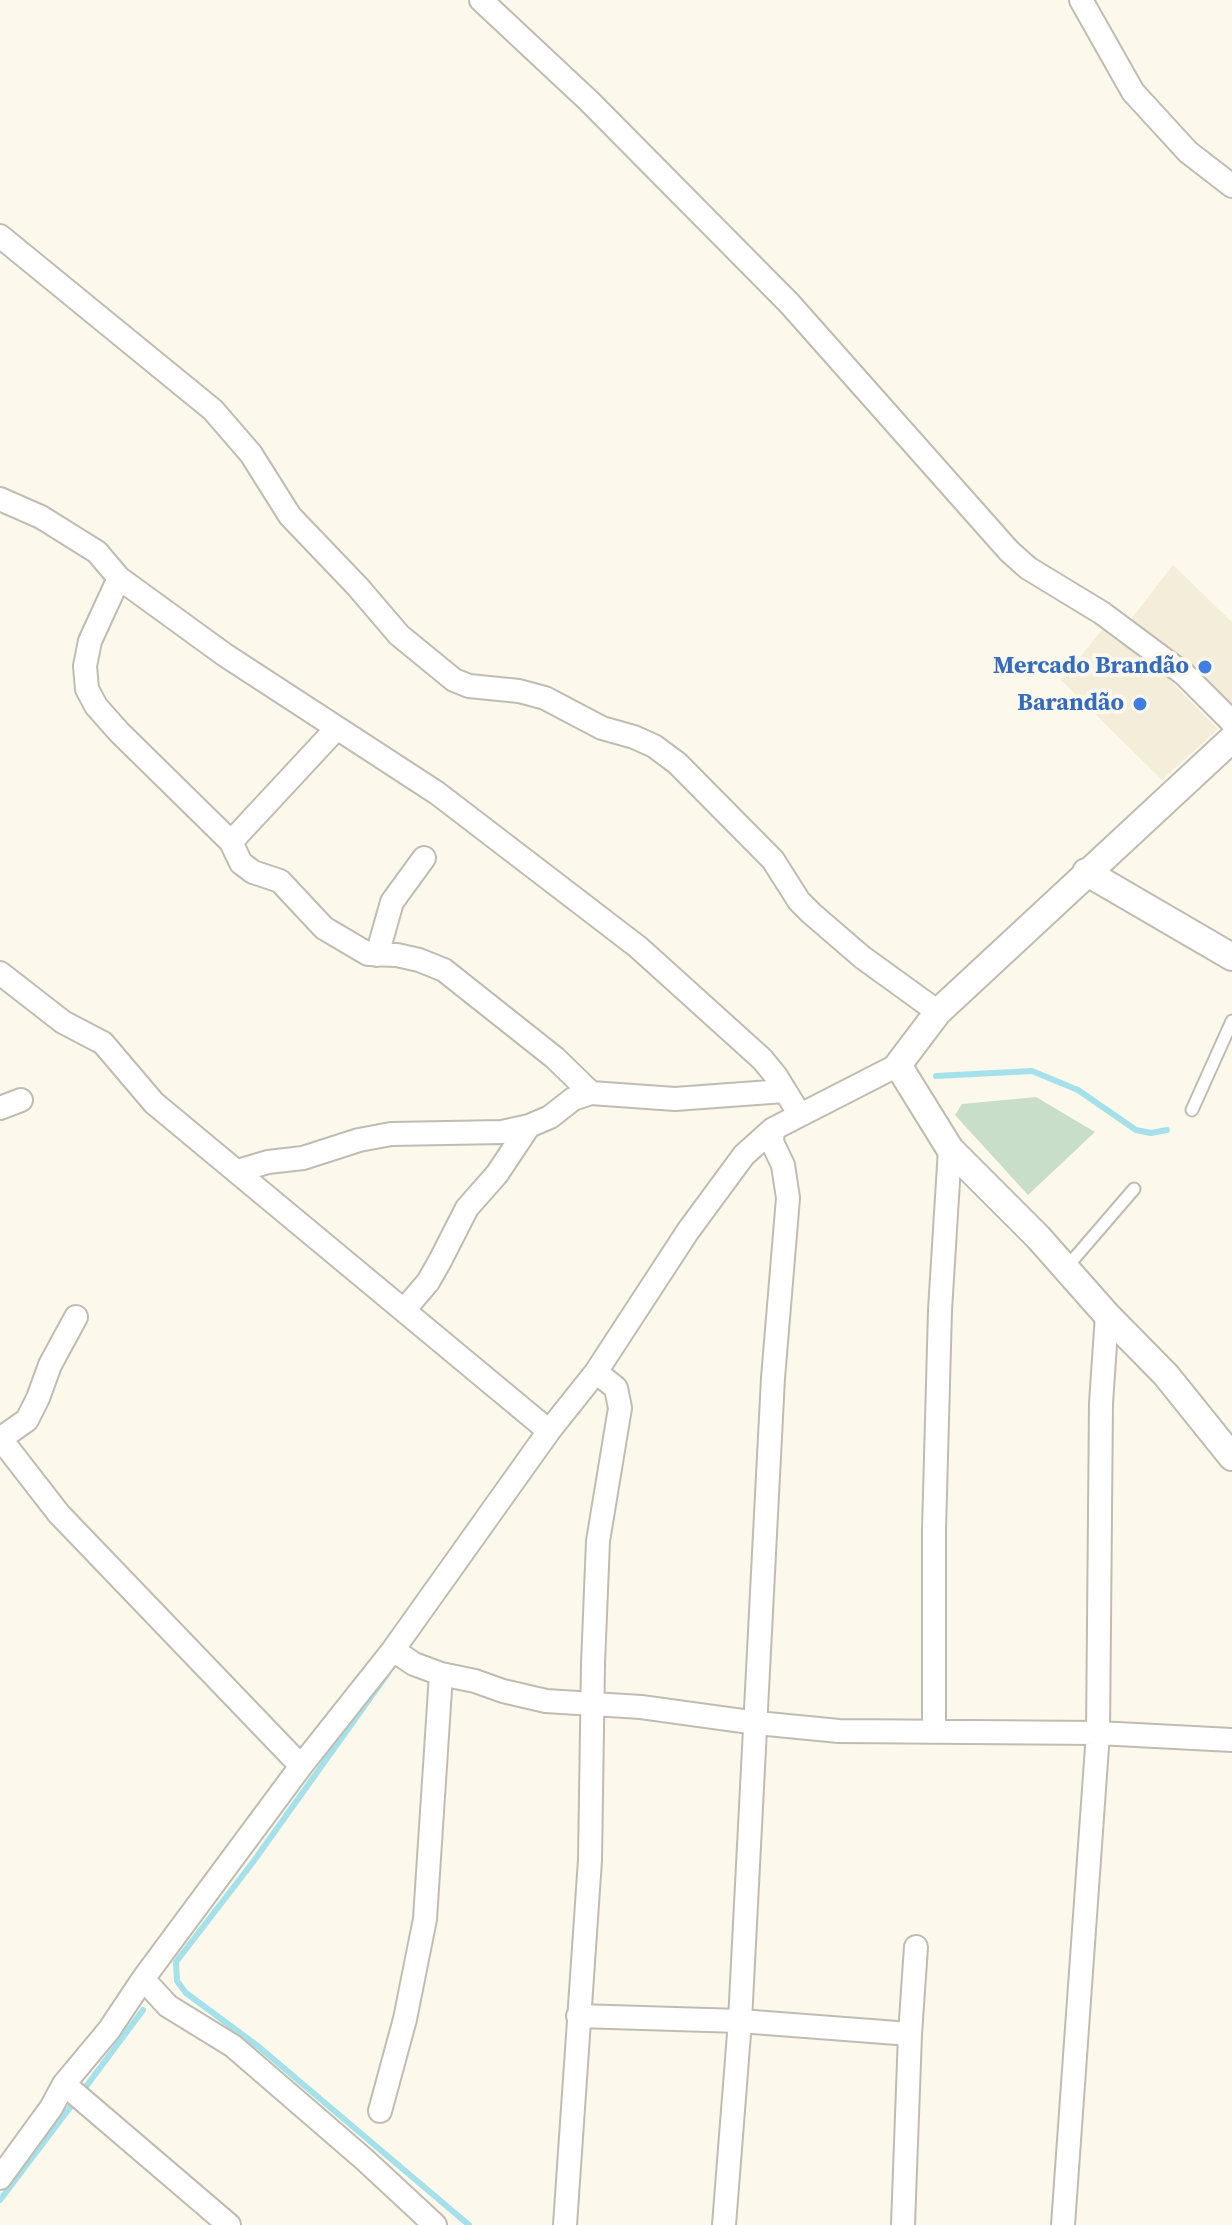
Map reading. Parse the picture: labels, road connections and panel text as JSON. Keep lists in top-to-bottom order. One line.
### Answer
{"places":["Mercado Brandão","Barandão"]}
